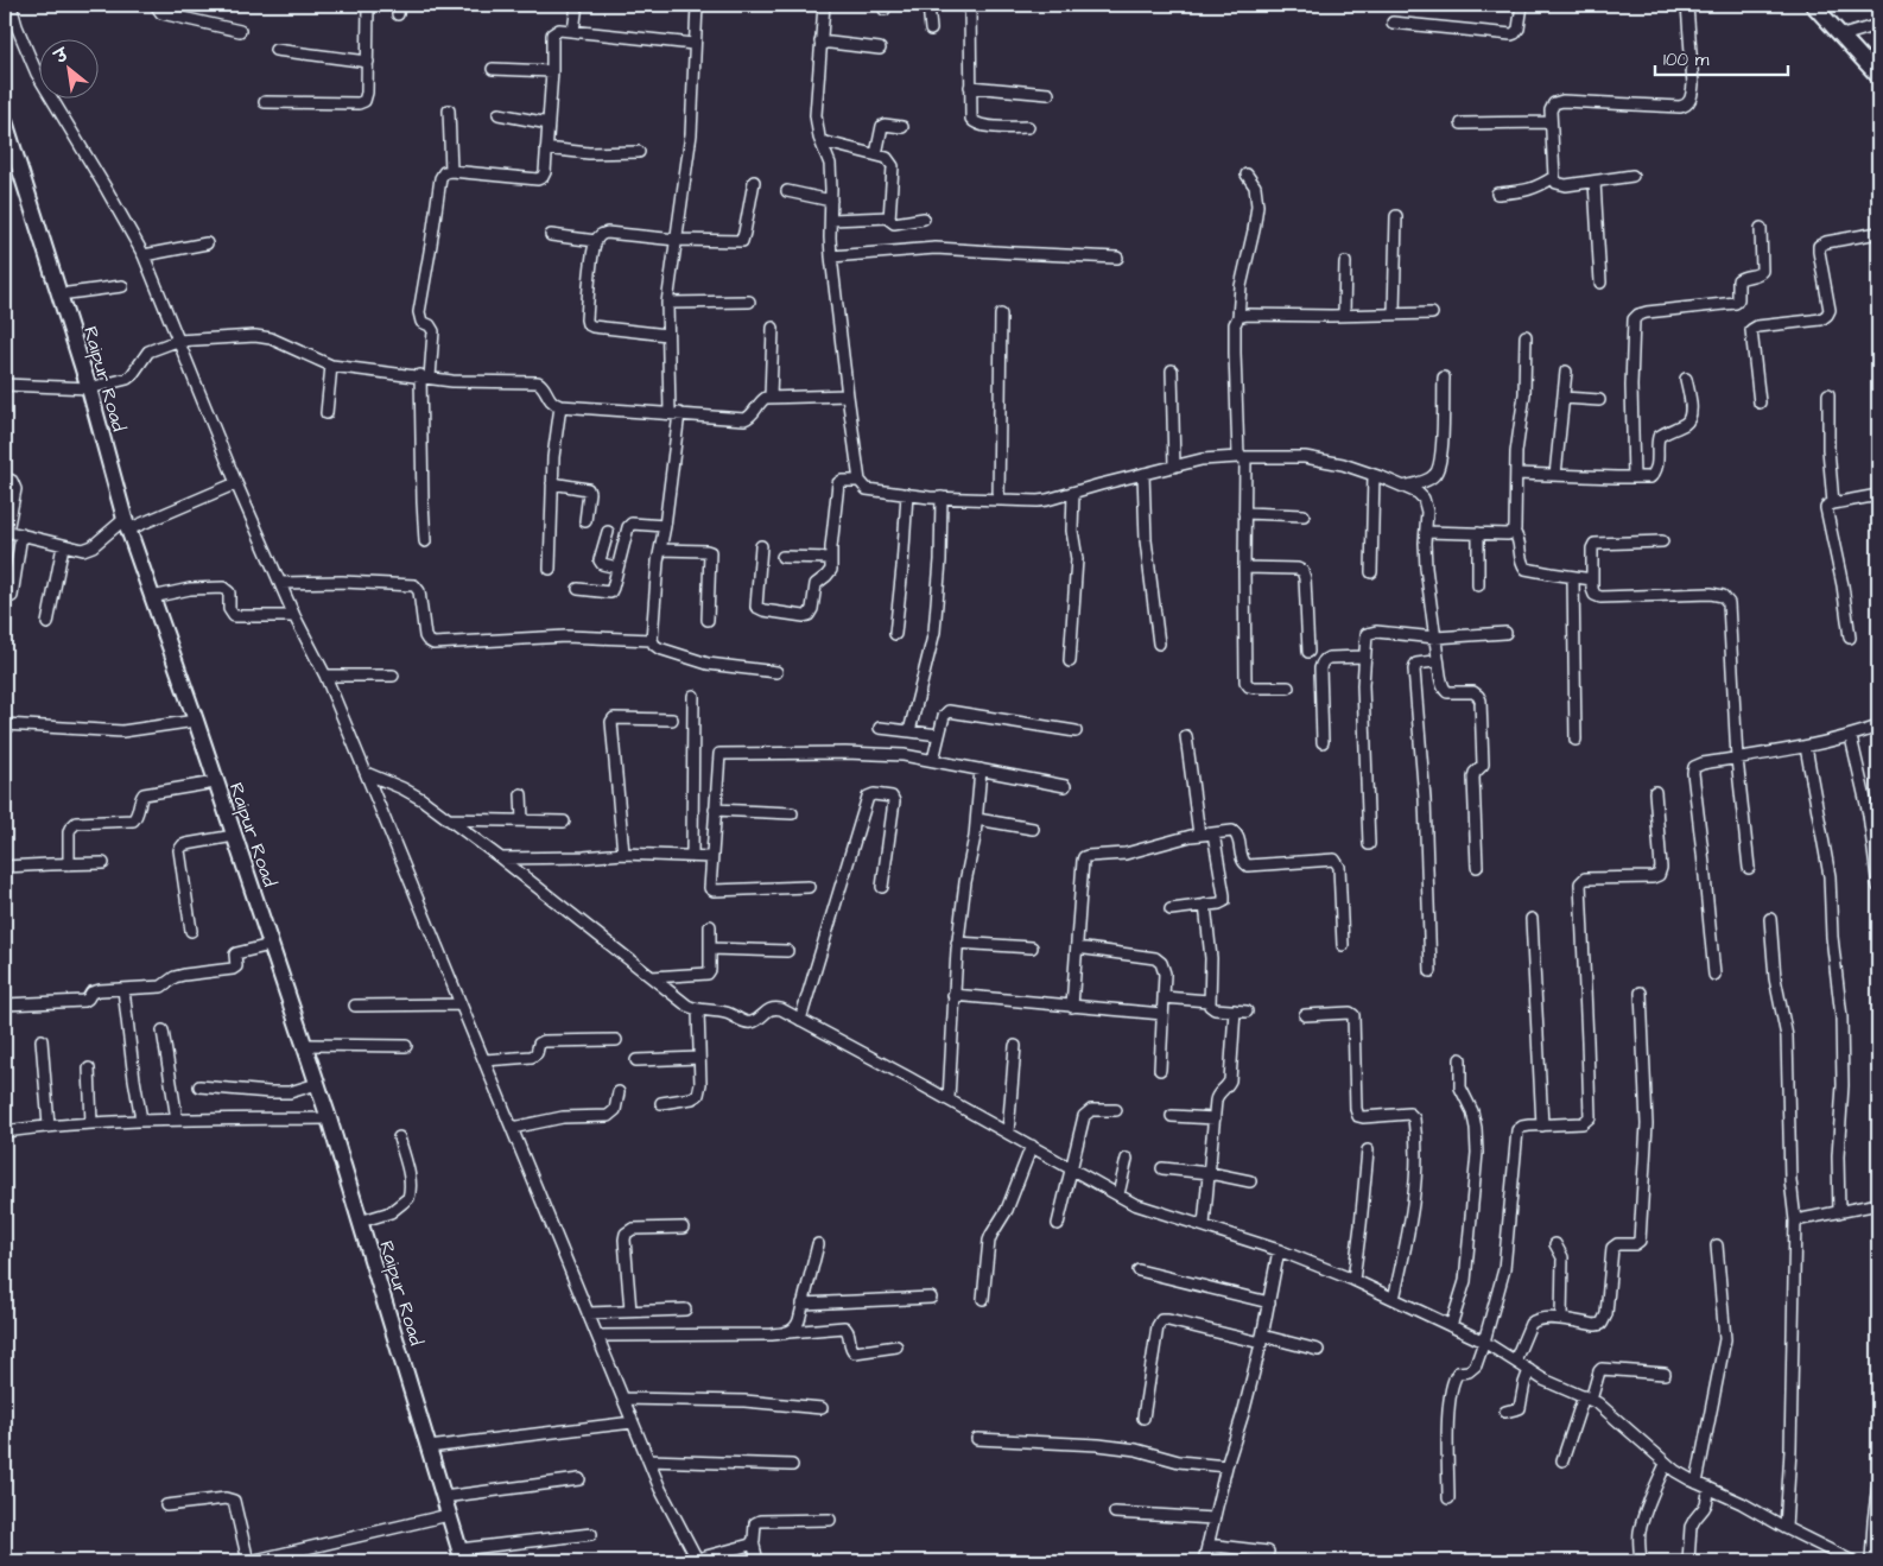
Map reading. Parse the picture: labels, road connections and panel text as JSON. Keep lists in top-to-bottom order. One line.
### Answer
{"streets":{"main road":["Raipur Road"]},"scale_bar":"100 m","north":"top left"}
